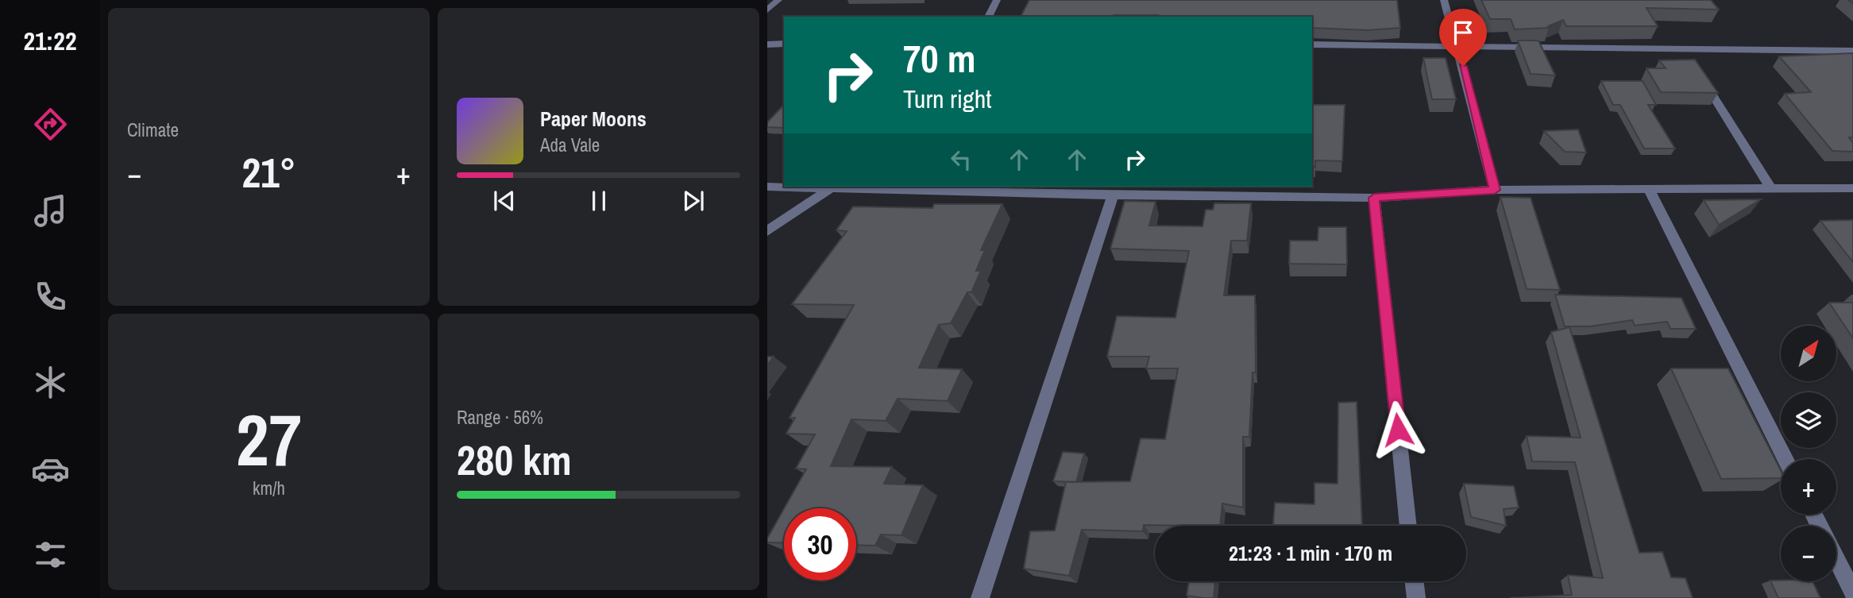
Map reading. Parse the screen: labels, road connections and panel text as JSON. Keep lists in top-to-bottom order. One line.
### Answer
{"north":"top right","page":{"tabs":"21:22","tile":["Climate",["27","km/h"],["Range · 56%","280 km"]],"turn":["70 m","Turn right"],"song":["Paper Moons","Ada Vale"],"heat":["−","21°","+"],"map_buttons":["+","−"],"limit":"30","trip":"21:23 · 1 min · 170 m"}}
